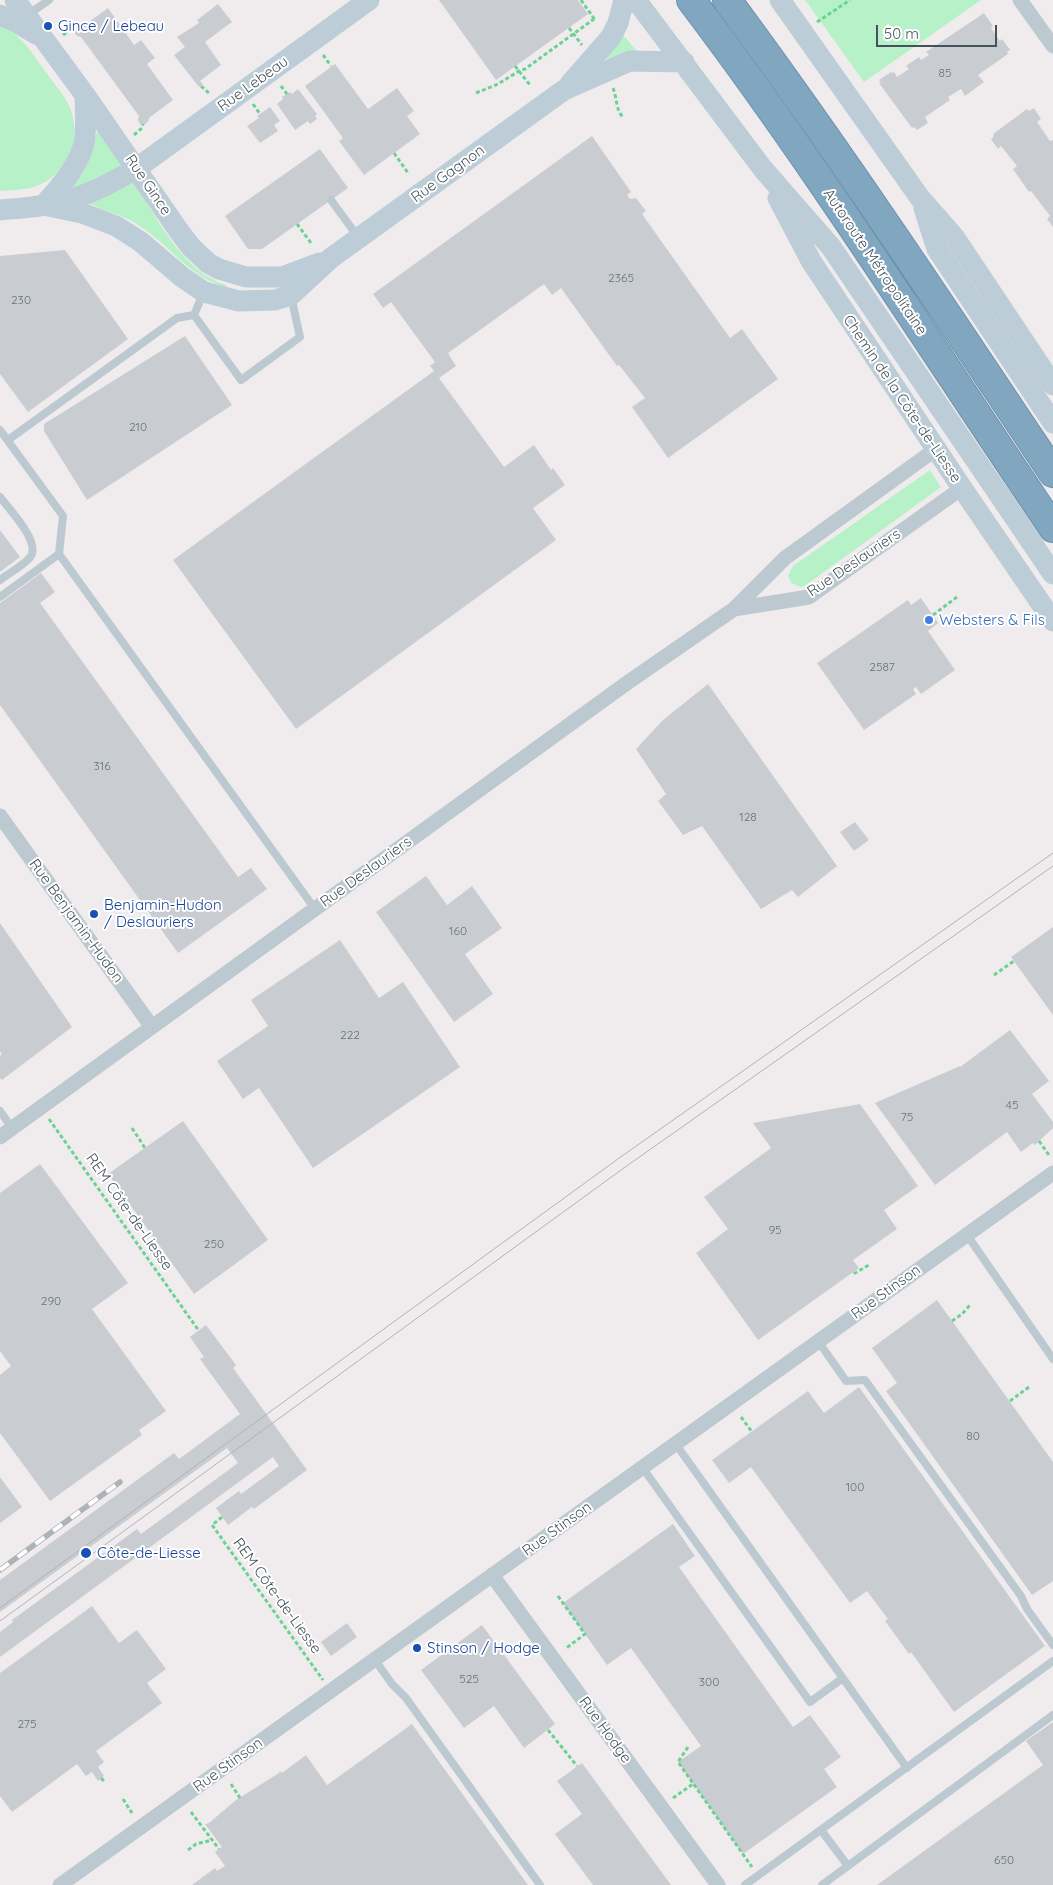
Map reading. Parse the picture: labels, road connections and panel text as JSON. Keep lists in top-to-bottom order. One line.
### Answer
{"streets":{"highway":["Autoroute Métropolitaine"],"street":["Rue Lebeau","Rue Gagnon","Rue Gince","Chemin de la Côte-de-Liesse","Rue Deslauriers","Rue Benjamin-Hudon","Rue Stinson","Rue Hodge"],"path":["REM Côte-de-Liesse"]},"crossings":[["Rue Lebeau","Rue Gince"],["Rue Gagnon","Rue Gince"],["Rue Gagnon","Chemin de la Côte-de-Liesse"],["Autoroute Métropolitaine","Chemin de la Côte-de-Liesse"],["Chemin de la Côte-de-Liesse","Rue Deslauriers"],["Rue Deslauriers","Rue Benjamin-Hudon"],["Rue Deslauriers","REM Côte-de-Liesse"],["REM Côte-de-Liesse","Rue Stinson"],["Rue Stinson","Rue Hodge"]],"places":["Gince / Lebeau","Websters & Fils","Benjamin-Hudon / Deslauriers","Côte-de-Liesse","Stinson / Hodge"],"house_numbers":["85","2365","230","210","2587","316","128","160","222","45","75","95","250","290","80","100","525","300","275","650"],"scale_bar":"50 m"}
